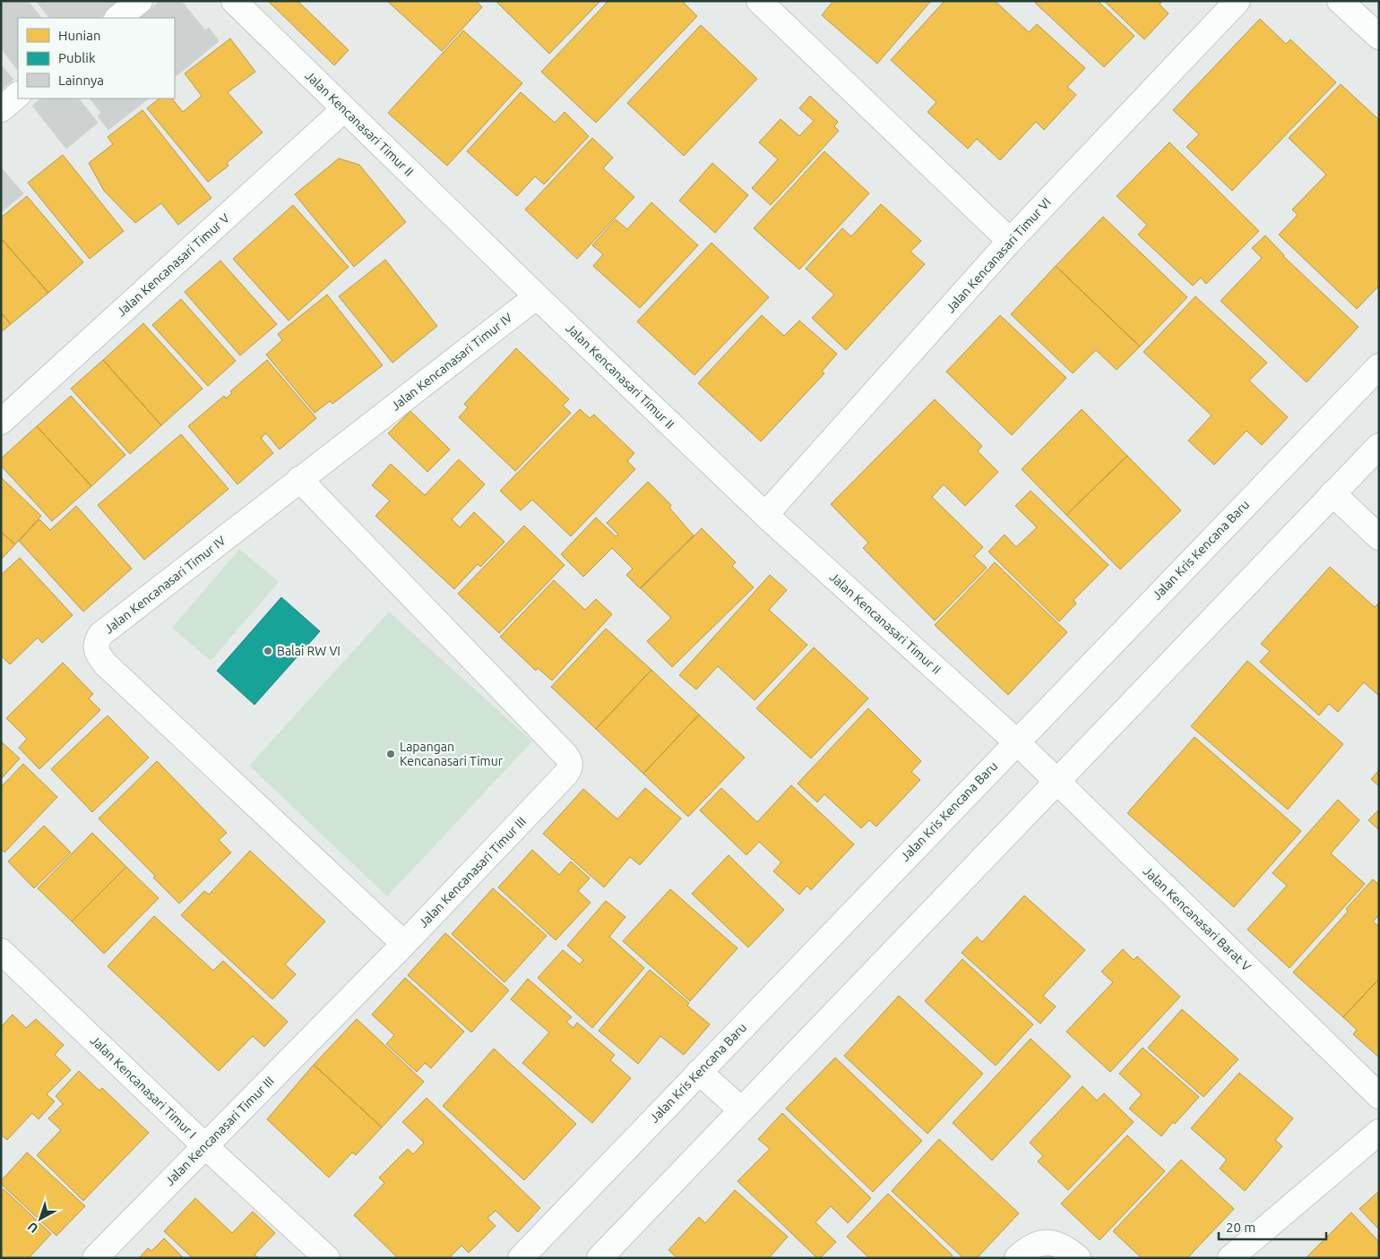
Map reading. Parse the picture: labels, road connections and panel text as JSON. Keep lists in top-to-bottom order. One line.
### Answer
{"streets":{"street":["Jalan Kencanasari Timur II","Jalan Kencanasari Timur VI","Jalan Kencanasari Timur V","Jalan Kencanasari Timur IV","Jalan Kris Kencana Baru","Jalan Kencanasari Timur III","Jalan Kencanasari Barat V","Jalan Kencanasari Timur I"]},"crossings":[["Jalan Kencanasari Timur II","Jalan Kencanasari Timur VI"],["Jalan Kencanasari Timur II","Jalan Kencanasari Timur V"],["Jalan Kencanasari Timur II","Jalan Kencanasari Timur IV"],["Jalan Kencanasari Timur II","Jalan Kris Kencana Baru"],["Jalan Kencanasari Timur II","Jalan Kencanasari Barat V"],["Jalan Kencanasari Timur IV","Jalan Kencanasari Timur III"],["Jalan Kris Kencana Baru","Jalan Kencanasari Barat V"],["Jalan Kencanasari Timur III","Jalan Kencanasari Timur I"]],"places":["Balai RW VI","Lapangan Kencanasari Timur"],"legend":["Hunian","Publik","Lainnya"],"scale_bar":"20 m","north":"bottom left"}
